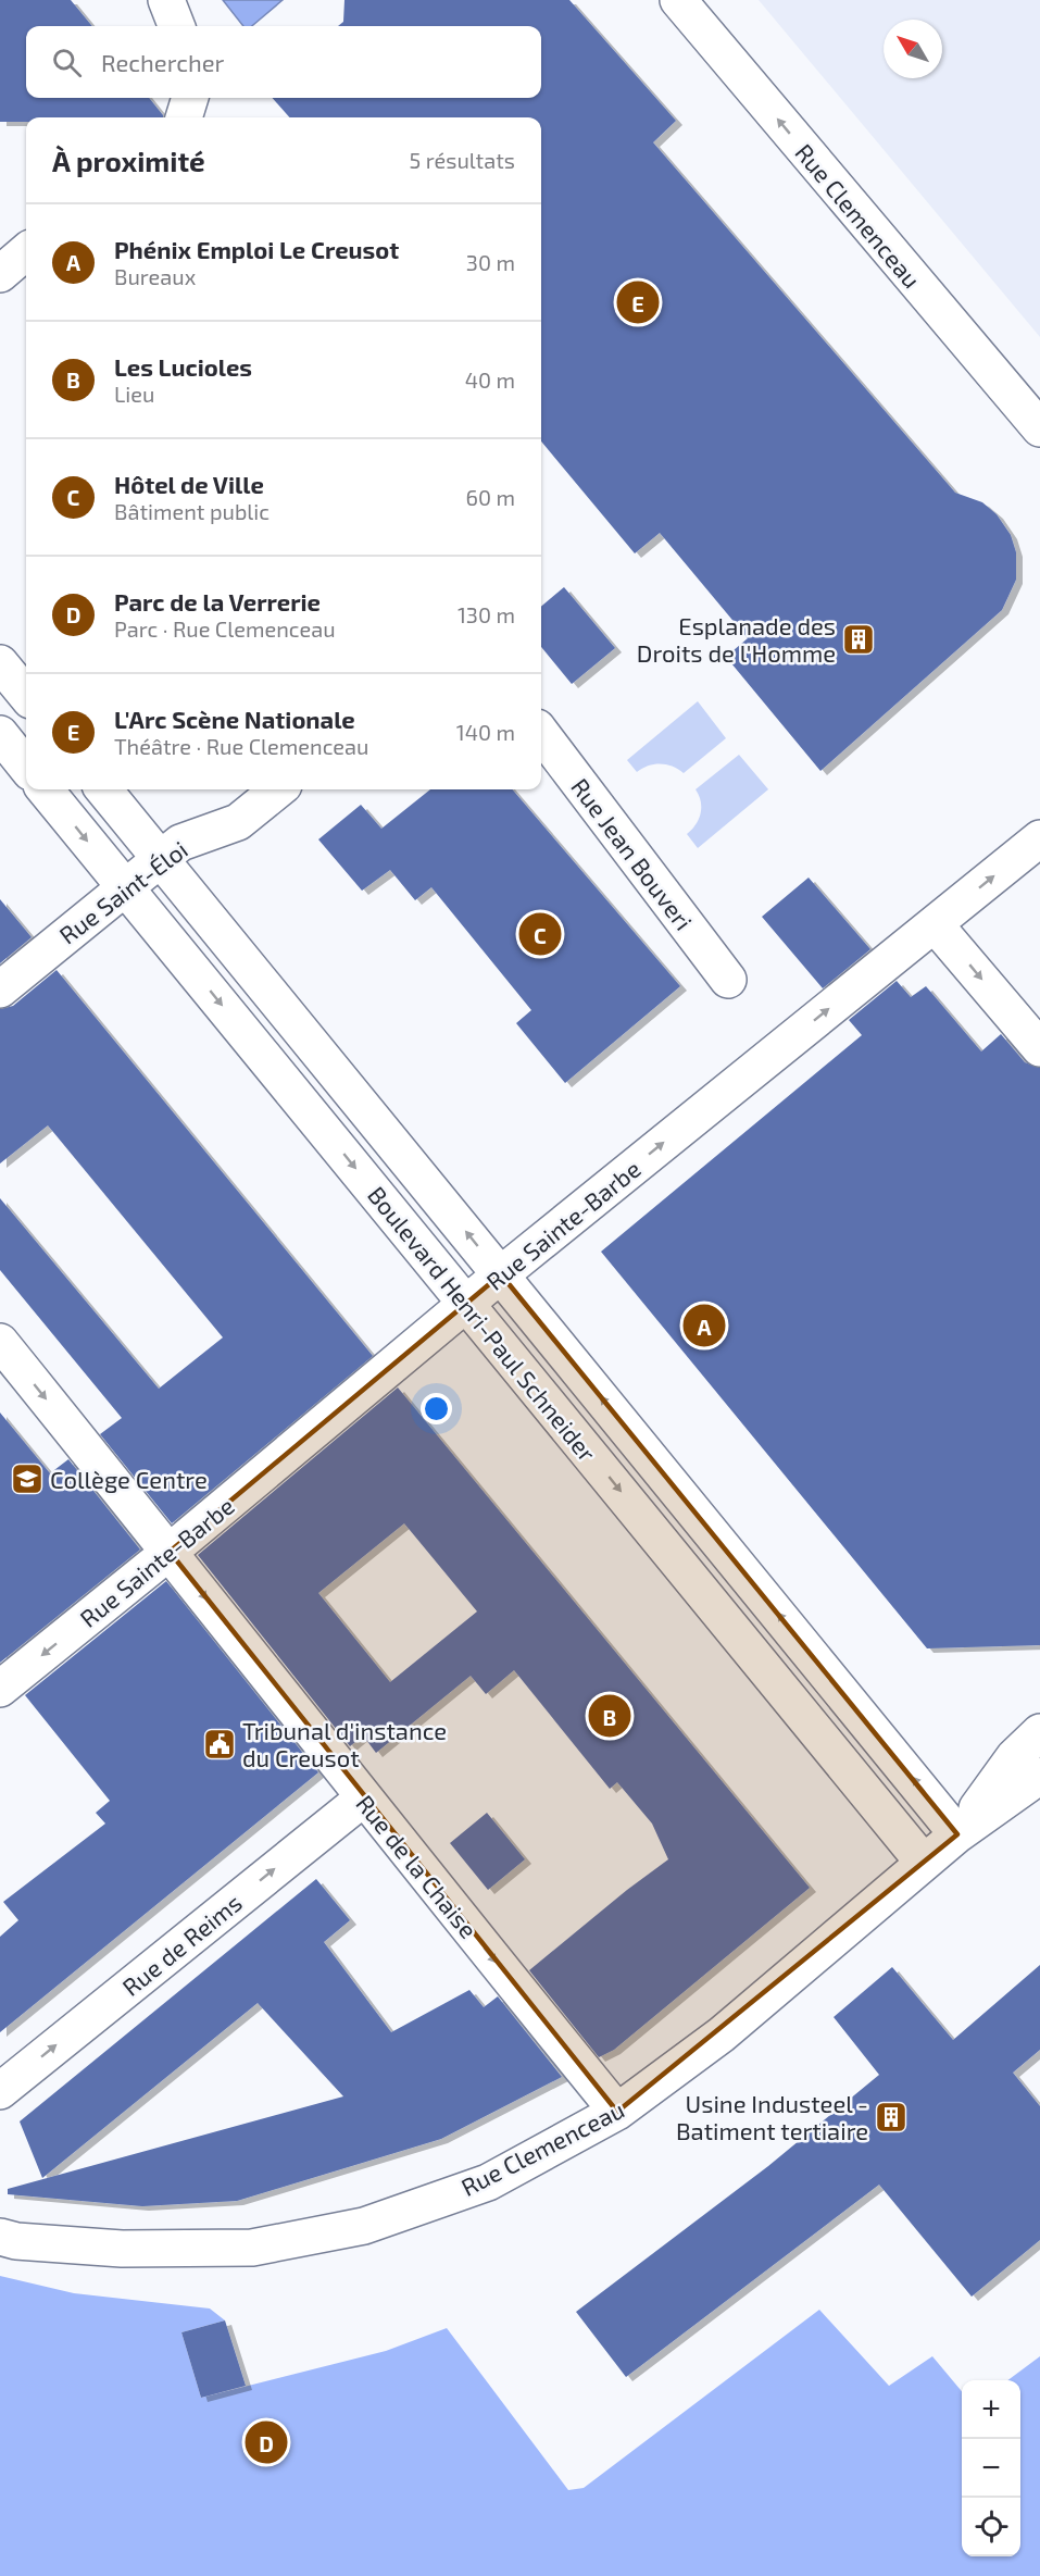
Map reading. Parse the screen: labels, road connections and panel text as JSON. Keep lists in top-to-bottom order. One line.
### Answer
{"streets":{"street":["Rue Clemenceau","Rue Jean Bouveri","Rue Saint-Éloi","Rue Sainte-Barbe","Boulevard Henri-Paul Schneider","Rue de la Chaise","Rue de Reims"]},"crossings":[["Rue Clemenceau","Boulevard Henri-Paul Schneider"],["Rue Clemenceau","Rue de la Chaise"],["Rue Saint-Éloi","Boulevard Henri-Paul Schneider"],["Rue Sainte-Barbe","Boulevard Henri-Paul Schneider"],["Rue Sainte-Barbe","Rue de la Chaise"],["Rue de la Chaise","Rue de Reims"]],"one_way":["Rue de la Chaise","Rue de Reims"],"places":{"building":["Esplanade des Droits de l'Homme","Usine Industeel - Batiment tertiaire"],"school or university":["Collège Centre"],"public building":["Tribunal d'instance du Creusot"]},"north":"top left","page":{"search":"Rechercher","heading":["À proximité","5 résultats"],"list":[{"mark":"A","name":"Phénix Emploi Le Creusot","note":"Bureaux","value":"30 m"},{"mark":"B","name":"Les Lucioles","note":"Lieu","value":"40 m"},{"mark":"C","name":"Hôtel de Ville","note":"Bâtiment public","value":"60 m"},{"mark":"D","name":"Parc de la Verrerie","note":"Parc · Rue Clemenceau","value":"130 m"},{"mark":"E","name":"L'Arc Scène Nationale","note":"Théâtre · Rue Clemenceau","value":"140 m"}],"pins":["E","C","A","B","D"],"map_buttons":["+","−"]}}
